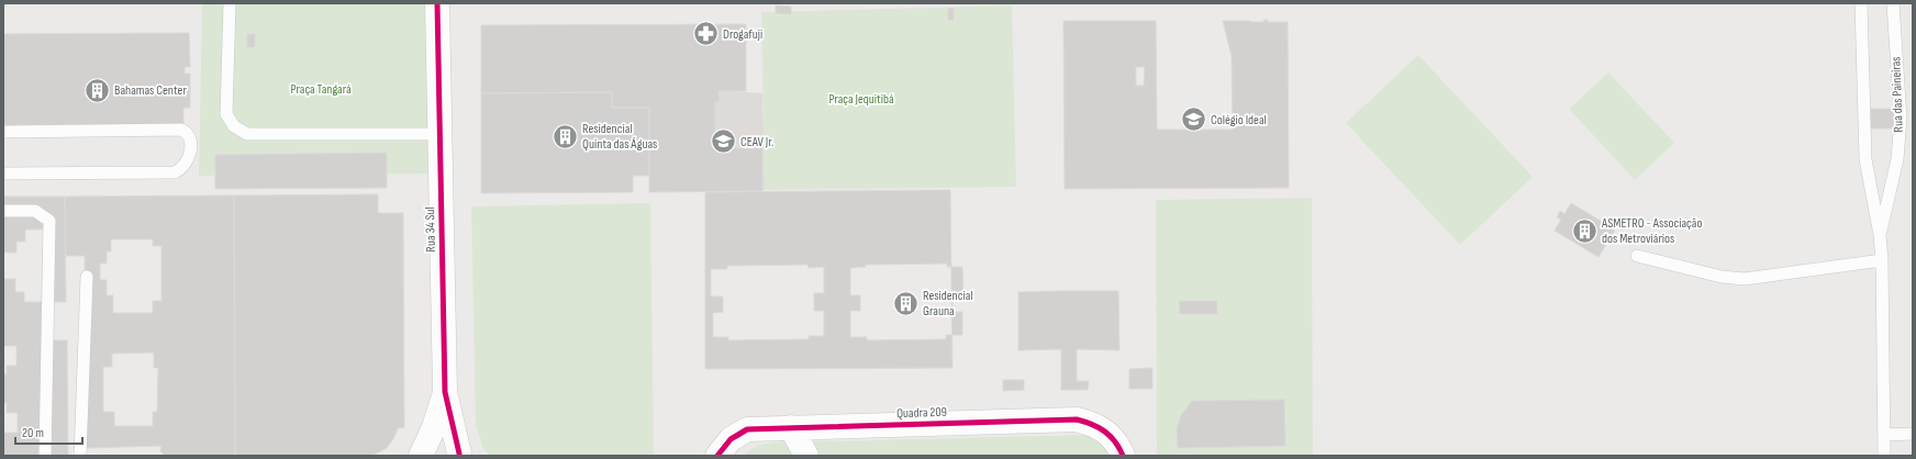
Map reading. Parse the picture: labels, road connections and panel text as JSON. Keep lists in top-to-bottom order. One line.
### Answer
{"streets":{"street":["Rua 34 Sul","Quadra 209"],"lane":["Rua das Paineiras"]},"parks":["Praça Tangará","Praça Jequitibá"],"places":{"pharmacy":["Drogafuji"],"building":["Bahamas Center","Residencial Quinta das Águas","ASMETRO - Associação dos Metroviários","Residencial Grauna"],"school or university":["Colégio Ideal","CEAV Jr."]},"scale_bar":"20 m"}
